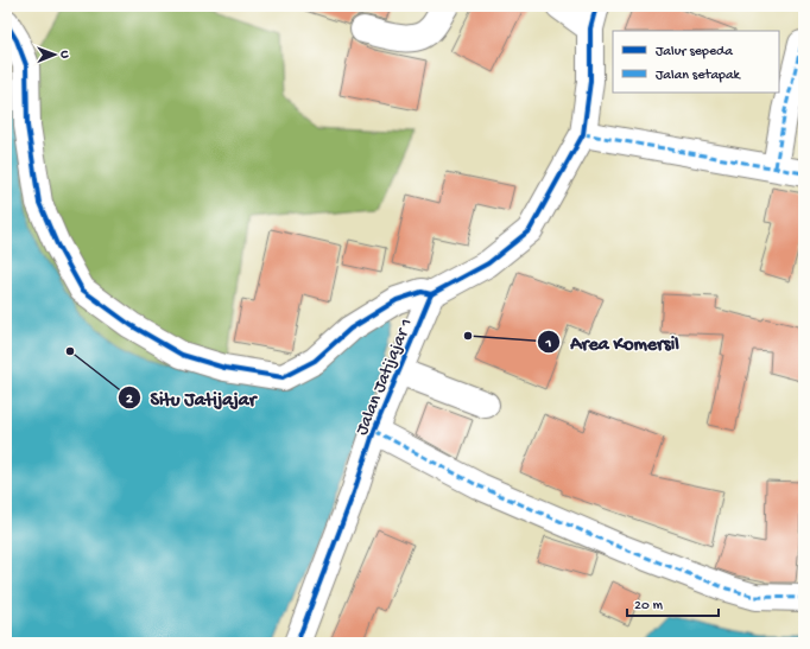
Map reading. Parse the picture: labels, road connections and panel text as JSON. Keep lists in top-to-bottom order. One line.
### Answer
{"streets":{"street":["Jalan Jatijajar 1"]},"places":["Area Komersil","Situ Jatijajar"],"legend":["Jalur sepeda","Jalan setapak"],"scale_bar":"20 m","north":"right"}
